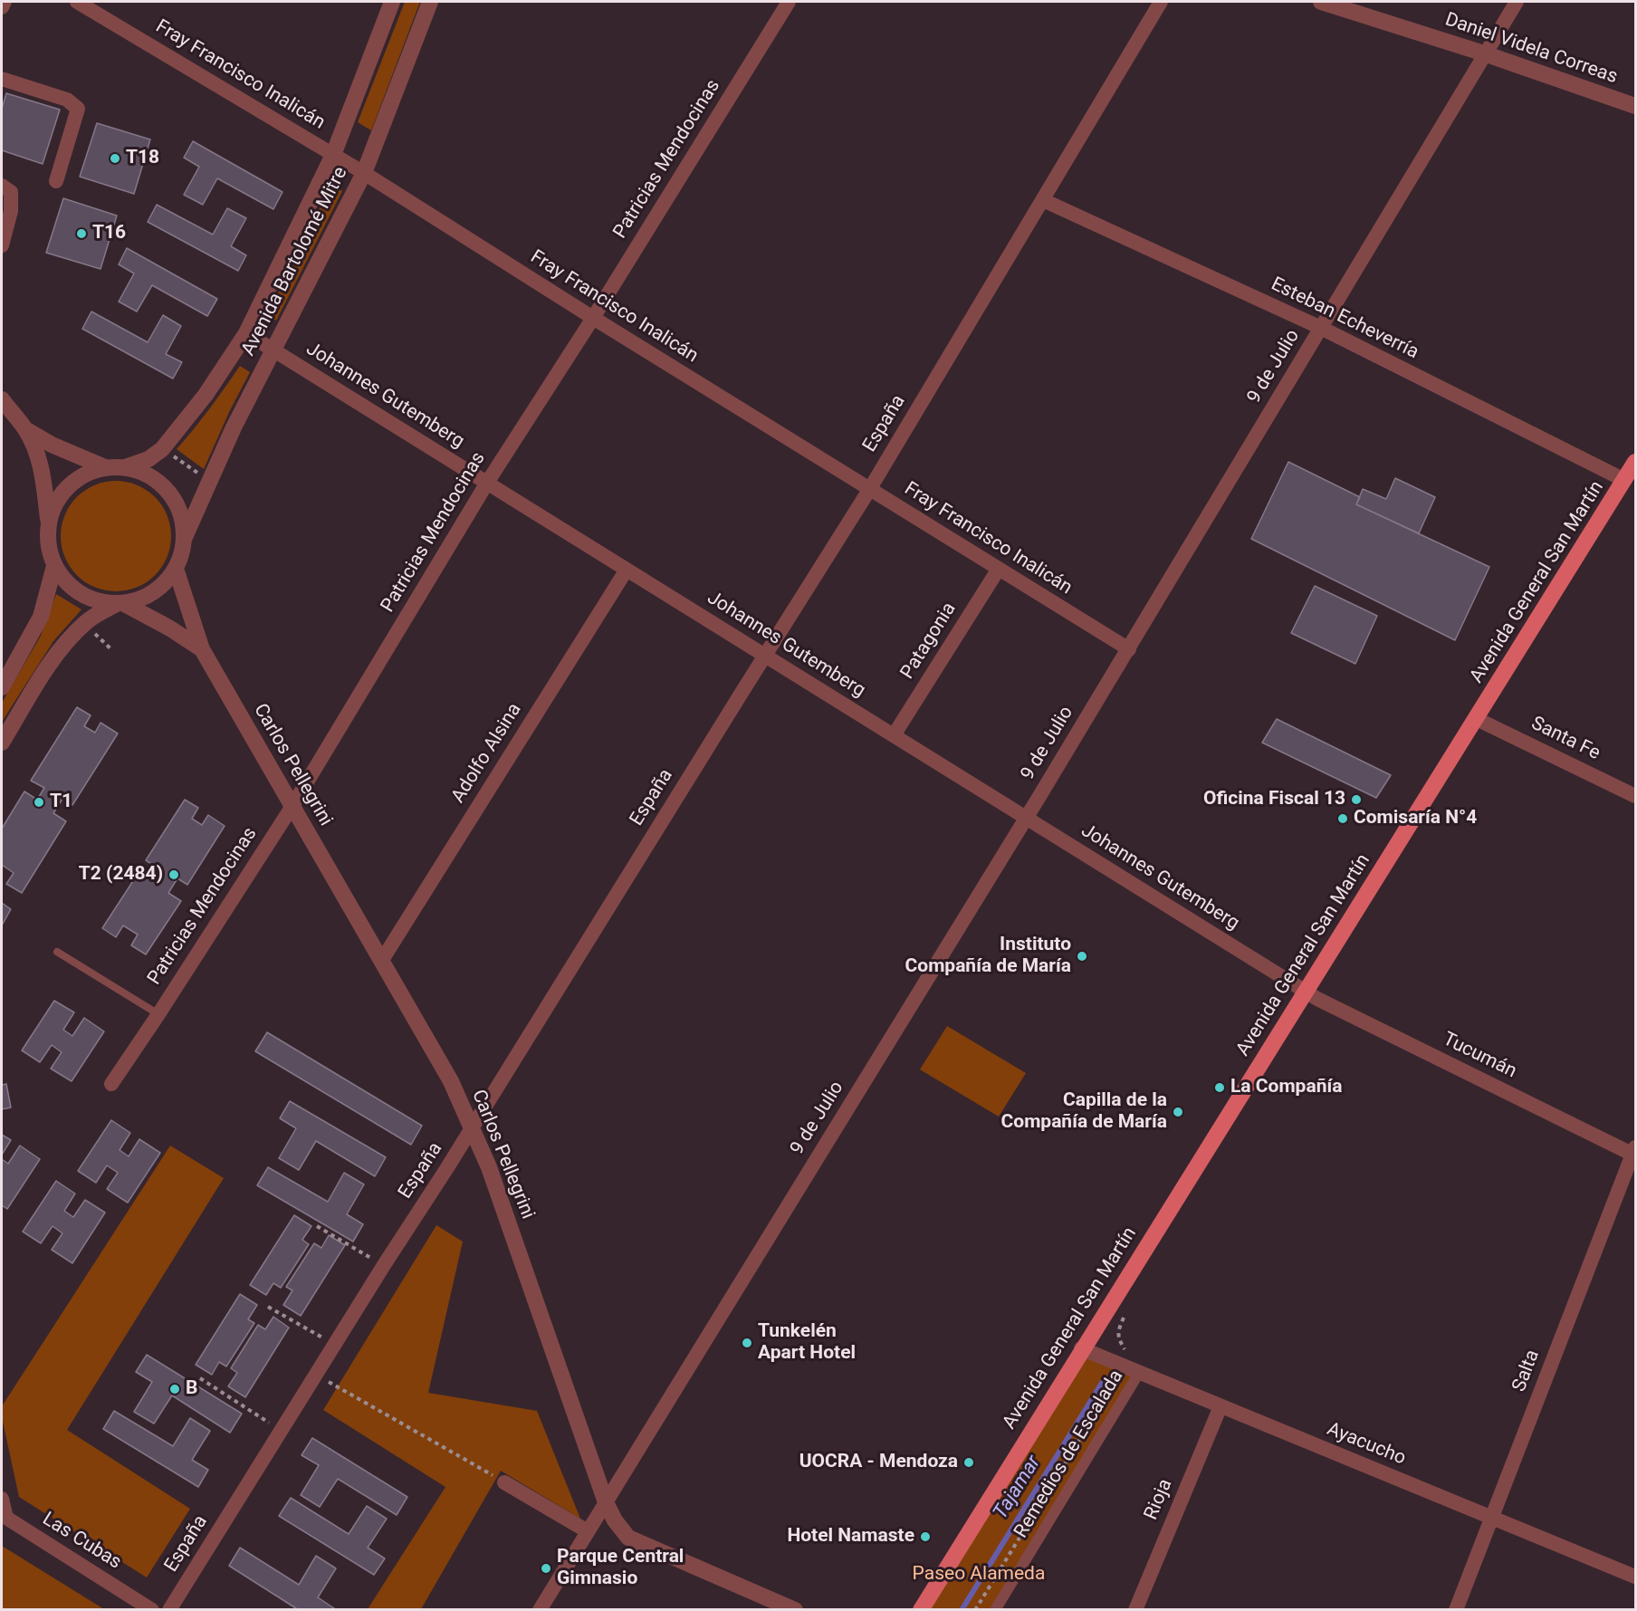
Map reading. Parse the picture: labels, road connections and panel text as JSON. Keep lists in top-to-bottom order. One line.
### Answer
{"streets":{"main road":["Avenida General San Martín"],"street":["Daniel Videla Correas","Fray Francisco Inalicán","Patricias Mendocinas","Avenida Bartolomé Mitre","Esteban Echeverría","9 de Julio","Johannes Gutemberg","España","Patagonia","Santa Fe","Adolfo Alsina","Carlos Pellegrini","Tucumán","Salta","Ayacucho","Remedios de Escalada","Rioja","Las Cubas"]},"crossings":[["Daniel Videla Correas","9 de Julio"],["Fray Francisco Inalicán","Patricias Mendocinas"],["Fray Francisco Inalicán","Avenida Bartolomé Mitre"],["Fray Francisco Inalicán","9 de Julio"],["Fray Francisco Inalicán","España"],["Fray Francisco Inalicán","Patagonia"],["Patricias Mendocinas","Johannes Gutemberg"],["Patricias Mendocinas","Carlos Pellegrini"],["Avenida Bartolomé Mitre","Johannes Gutemberg"],["Avenida Bartolomé Mitre","Carlos Pellegrini"],["Esteban Echeverría","9 de Julio"],["Esteban Echeverría","España"],["Esteban Echeverría","Avenida General San Martín"],["9 de Julio","Johannes Gutemberg"],["9 de Julio","Carlos Pellegrini"],["Johannes Gutemberg","España"],["Johannes Gutemberg","Avenida General San Martín"],["Johannes Gutemberg","Patagonia"],["Johannes Gutemberg","Adolfo Alsina"],["Johannes Gutemberg","Tucumán"],["España","Carlos Pellegrini"],["Avenida General San Martín","Santa Fe"],["Avenida General San Martín","Tucumán"],["Avenida General San Martín","Ayacucho"],["Adolfo Alsina","Carlos Pellegrini"],["Tucumán","Salta"],["Salta","Ayacucho"],["Ayacucho","Remedios de Escalada"],["Ayacucho","Rioja"]],"water":["Tajamar"],"parks":["Paseo Alameda"],"places":["T18","T16","Oficina Fiscal 13","T1","Comisaría N°4","T2 (2484)","Instituto Compañía de María","La Compañía","Capilla de la Compañía de María","Tunkelén Apart Hotel","B","UOCRA - Mendoza","Hotel Namaste","Parque Central Gimnasio"]}
